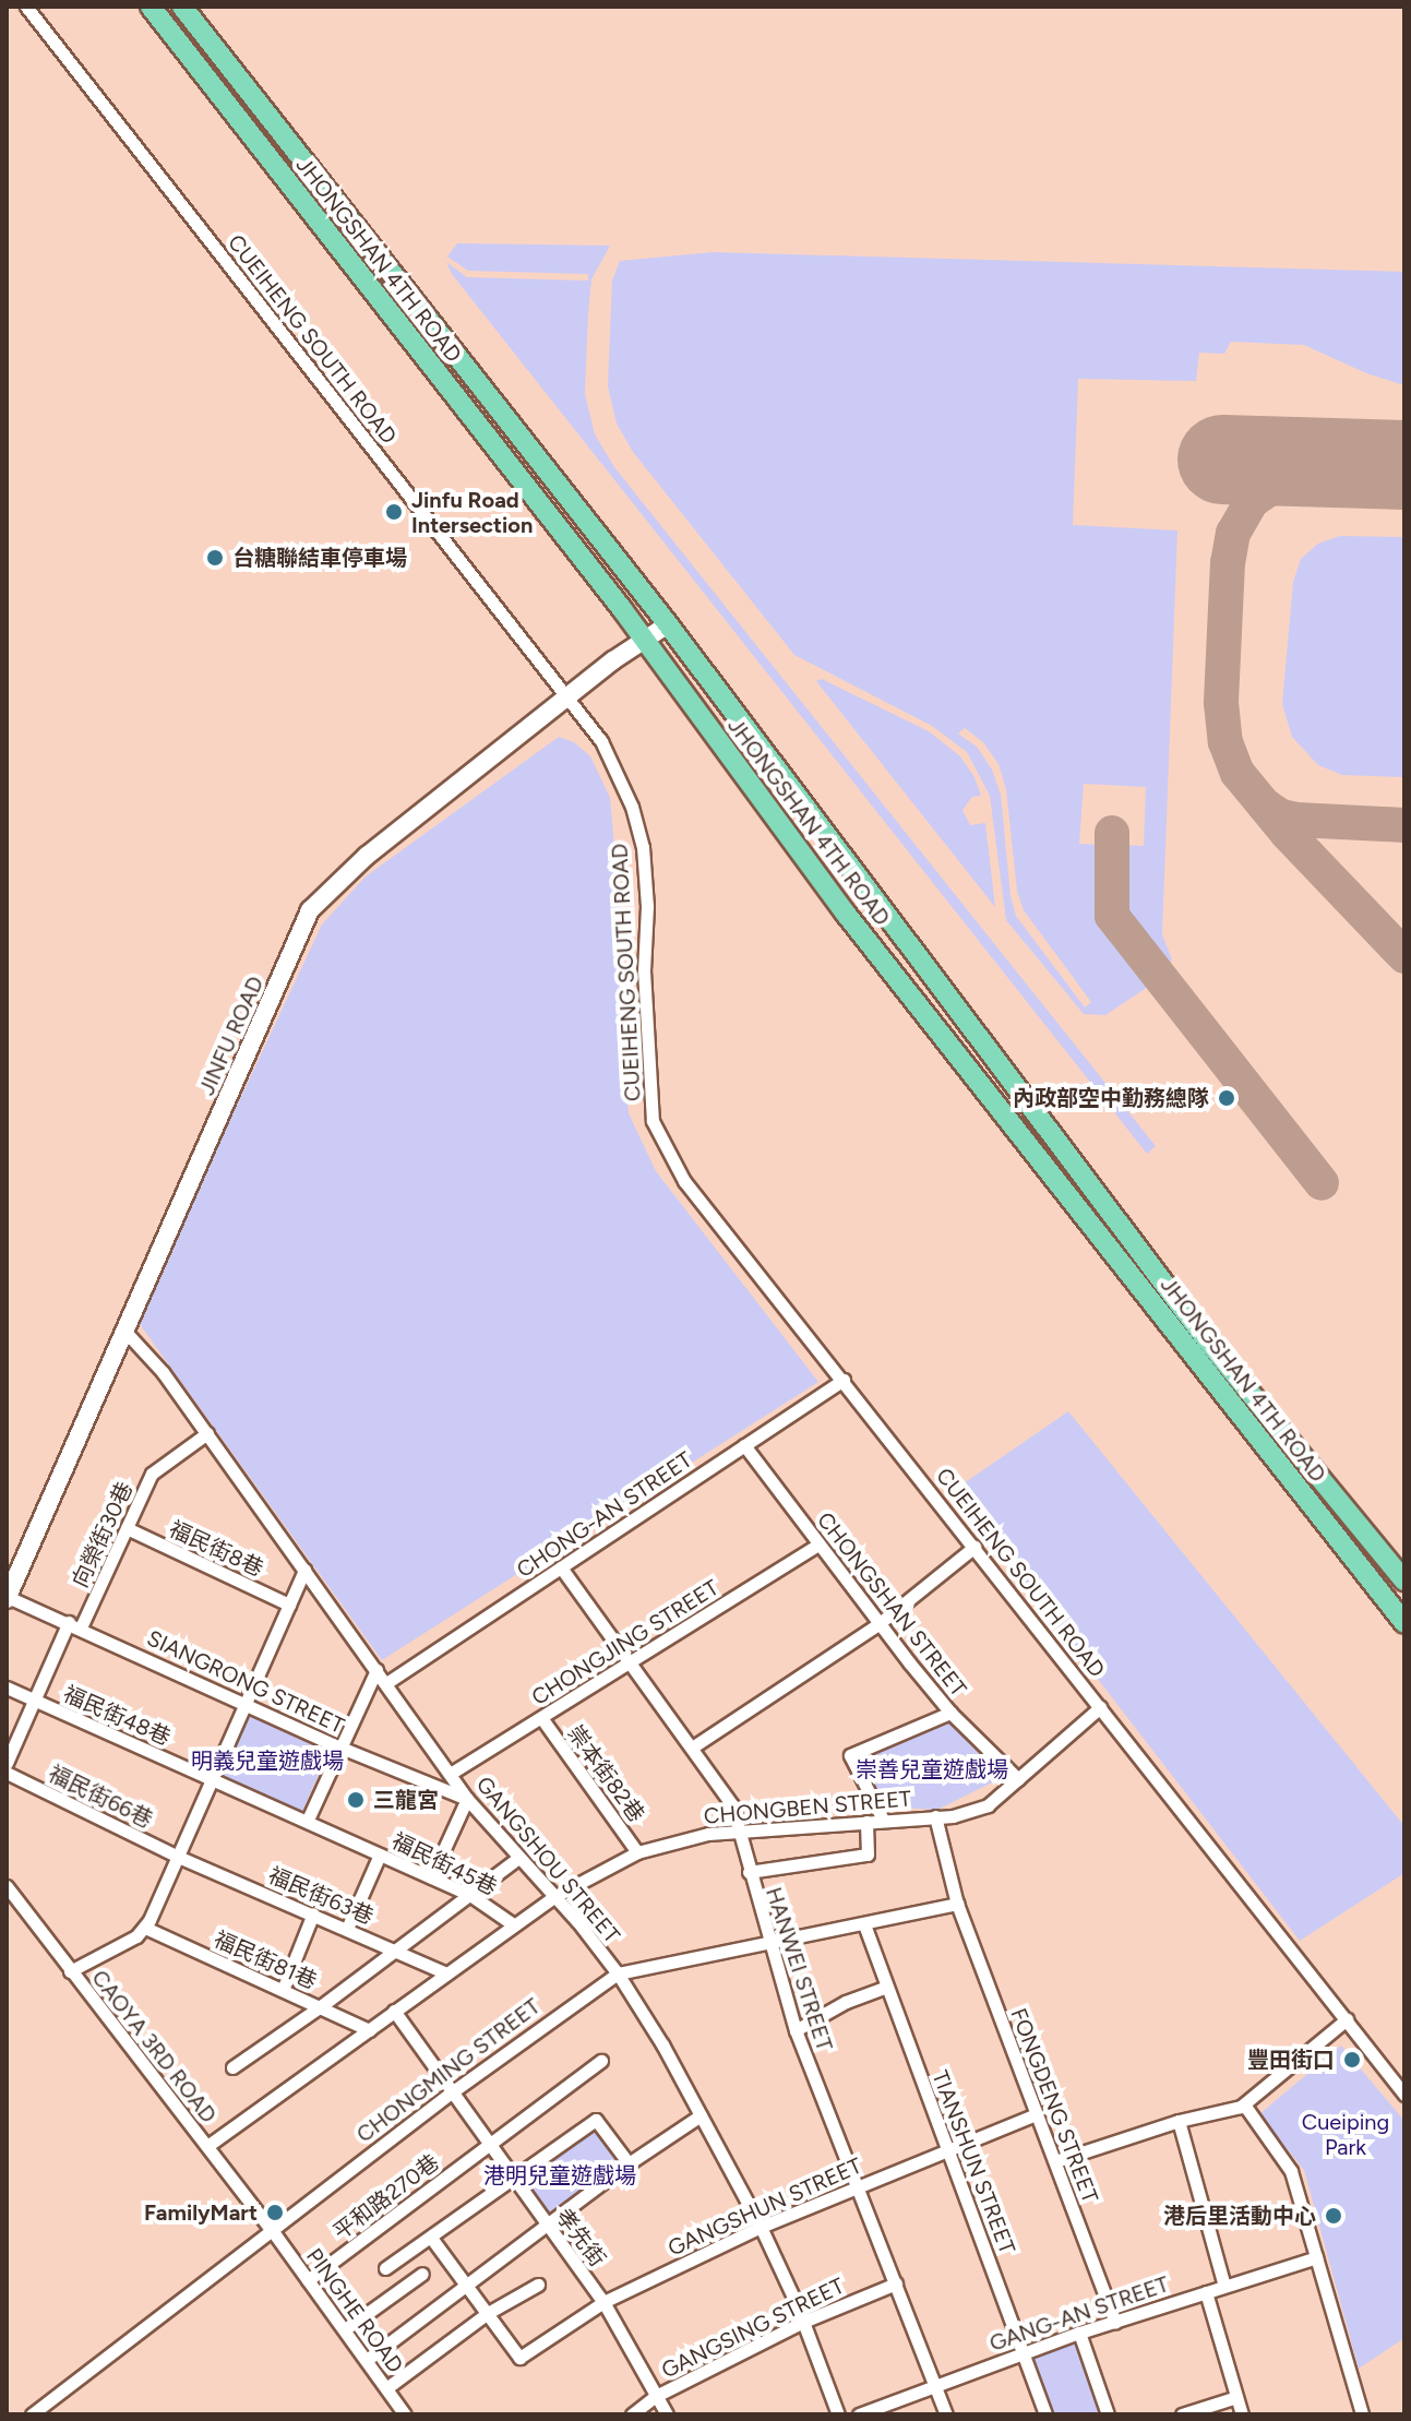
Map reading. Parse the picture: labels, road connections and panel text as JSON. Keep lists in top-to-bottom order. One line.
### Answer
{"streets":{"main road":["JHONGSHAN 4TH ROAD"],"street":["CUEIHENG SOUTH ROAD","JINFU ROAD","CHONG-AN STREET","向榮街30巷","福民街8巷","CHONGSHAN STREET","CHONGJING STREET","SIANGRONG STREET","福民街48巷","崇本街82巷","福民街66巷","CHONGBEN STREET","GANGSHOU STREET","福民街45巷","福民街63巷","福民街81巷","HANWEI STREET","CAOYA 3RD ROAD","CHONGMING STREET","FONGDENG STREET","TIANSHUN STREET","平和路270巷","GANGSHUN STREET","孝先街","PINGHE ROAD","GANG-AN STREET","GANGSING STREET"]},"crossings":[["JHONGSHAN 4TH ROAD","JINFU ROAD"],["CUEIHENG SOUTH ROAD","JINFU ROAD"],["CUEIHENG SOUTH ROAD","CHONG-AN STREET"],["CUEIHENG SOUTH ROAD","CHONGBEN STREET"],["JINFU ROAD","SIANGRONG STREET"],["JINFU ROAD","GANGSHOU STREET"],["CHONG-AN STREET","CHONGSHAN STREET"],["CHONG-AN STREET","GANGSHOU STREET"],["CHONG-AN STREET","HANWEI STREET"],["向榮街30巷","福民街8巷"],["向榮街30巷","SIANGRONG STREET"],["向榮街30巷","福民街48巷"],["向榮街30巷","GANGSHOU STREET"],["CHONGSHAN STREET","CHONGJING STREET"],["CHONGSHAN STREET","CHONGBEN STREET"],["CHONGJING STREET","崇本街82巷"],["CHONGJING STREET","GANGSHOU STREET"],["CHONGJING STREET","HANWEI STREET"],["SIANGRONG STREET","GANGSHOU STREET"],["福民街48巷","福民街45巷"],["崇本街82巷","CHONGBEN STREET"],["福民街66巷","福民街63巷"],["CHONGBEN STREET","GANGSHOU STREET"],["CHONGBEN STREET","福民街45巷"],["CHONGBEN STREET","福民街63巷"],["CHONGBEN STREET","福民街81巷"],["CHONGBEN STREET","HANWEI STREET"],["CHONGBEN STREET","CAOYA 3RD ROAD"],["CHONGBEN STREET","FONGDENG STREET"],["CHONGBEN STREET","孝先街"],["GANGSHOU STREET","CHONGMING STREET"],["GANGSHOU STREET","GANGSHUN STREET"],["GANGSHOU STREET","GANGSING STREET"],["HANWEI STREET","CHONGMING STREET"],["HANWEI STREET","GANGSHUN STREET"],["HANWEI STREET","GANG-AN STREET"],["HANWEI STREET","GANGSING STREET"],["CAOYA 3RD ROAD","CHONGMING STREET"],["CAOYA 3RD ROAD","PINGHE ROAD"],["CHONGMING STREET","FONGDENG STREET"],["CHONGMING STREET","TIANSHUN STREET"],["CHONGMING STREET","孝先街"],["CHONGMING STREET","PINGHE ROAD"],["FONGDENG STREET","GANGSHUN STREET"],["FONGDENG STREET","GANG-AN STREET"],["TIANSHUN STREET","GANGSHUN STREET"],["TIANSHUN STREET","GANG-AN STREET"],["平和路270巷","孝先街"],["平和路270巷","PINGHE ROAD"],["GANGSHUN STREET","孝先街"],["孝先街","GANGSING STREET"]],"parks":["明義兒童遊戲場","崇善兒童遊戲場","Cueiping Park","港明兒童遊戲場"],"places":["Jinfu Road Intersection","台糖聯結車停車場","內政部空中勤務總隊","三龍宮","豐田街口","FamilyMart","港后里活動中心"]}
